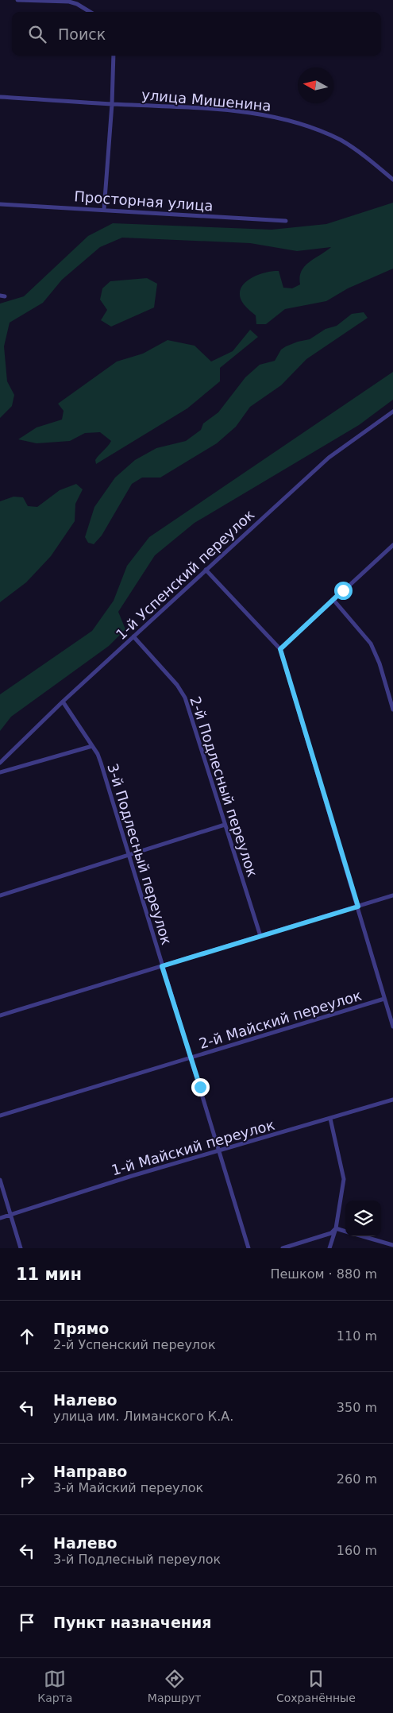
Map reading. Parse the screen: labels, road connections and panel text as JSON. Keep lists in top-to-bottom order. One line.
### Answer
{"streets":{"street":["улица Мишенина","Просторная улица","1-й Успенский переулок","2-й Подлесный переулок","3-й Подлесный переулок","2-й Майский переулок","1-й Майский переулок"]},"crossings":[["1-й Успенский переулок","2-й Подлесный переулок"],["1-й Успенский переулок","3-й Подлесный переулок"],["3-й Подлесный переулок","2-й Майский переулок"],["3-й Подлесный переулок","1-й Майский переулок"]],"north":"left","page":{"search":"Поиск","heading":["11 мин","Пешком · 880 m"],"list":[["Прямо","2-й Успенский переулок","110 m"],["Налево","улица им. Лиманского К.А.","350 m"],["Направо","3-й Майский переулок","260 m"],["Налево","3-й Подлесный переулок","160 m"],"Пункт назначения"],"nav":["Карта","Маршрут","Сохранённые"]}}
